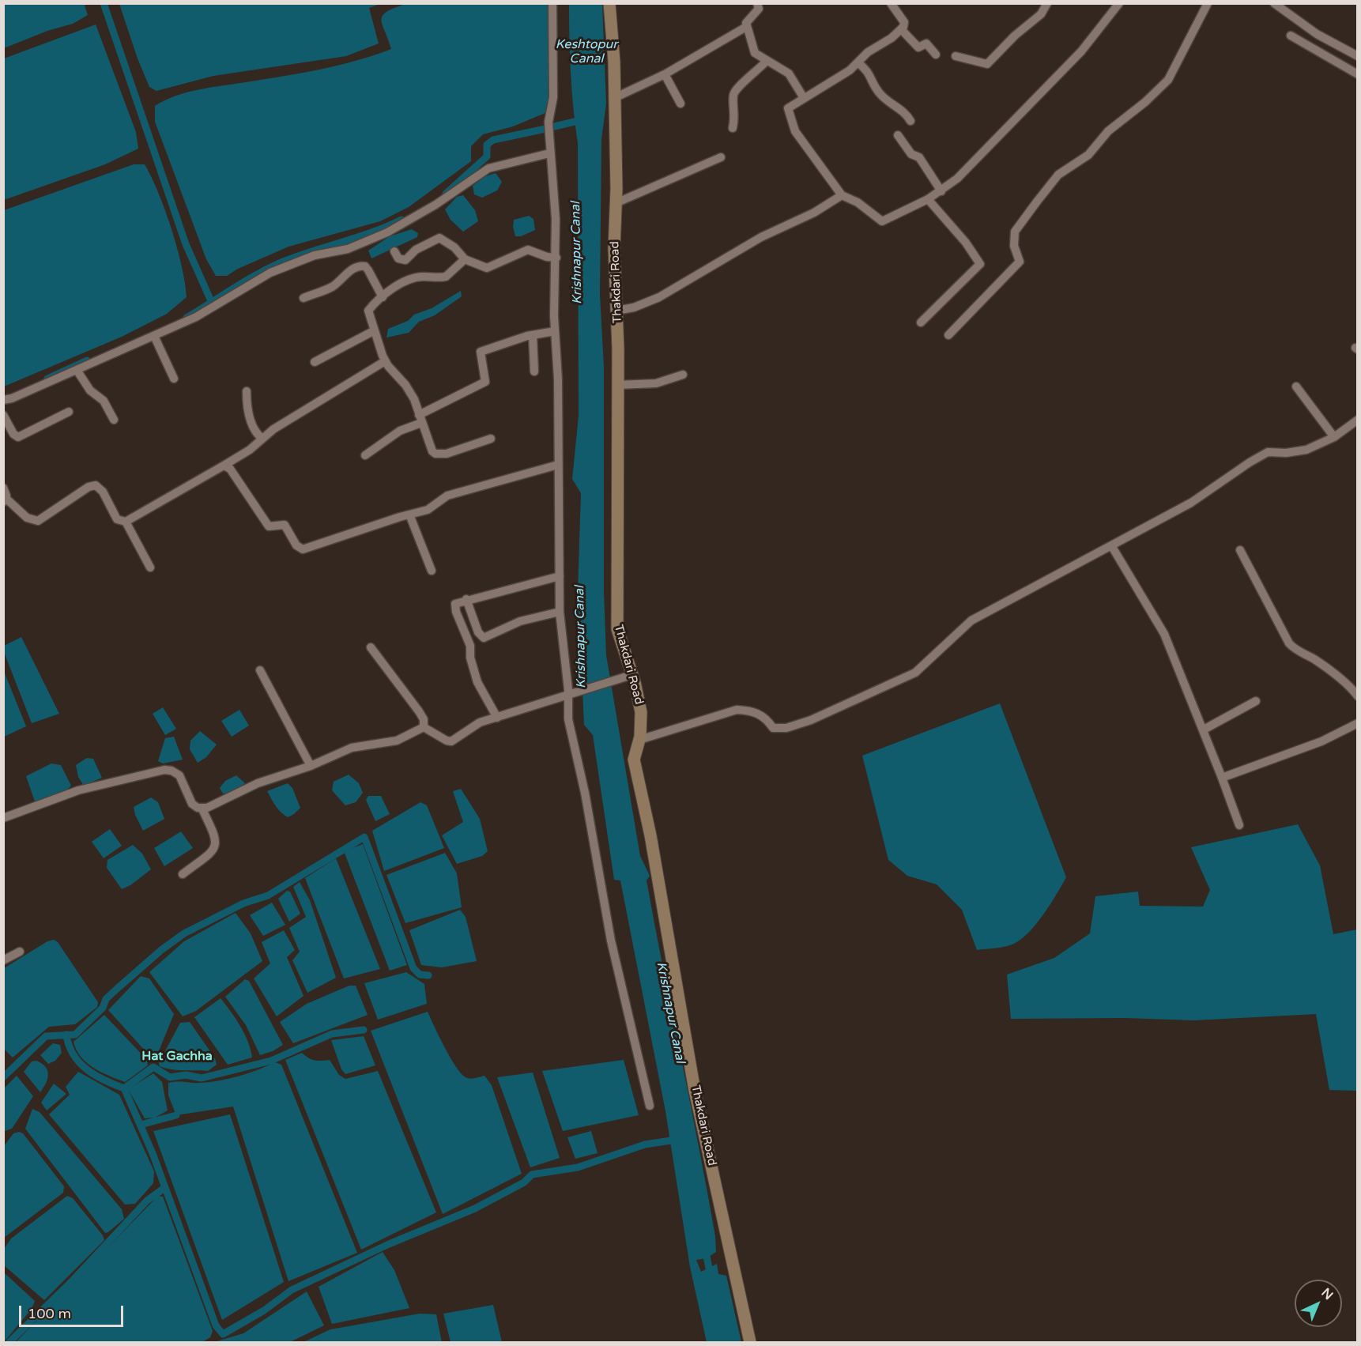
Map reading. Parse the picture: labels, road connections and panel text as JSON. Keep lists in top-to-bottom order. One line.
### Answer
{"streets":{"street":["Thakdari Road"]},"districts":["Hat Gachha"],"water":["Keshtopur Canal","Krishnapur Canal"],"scale_bar":"100 m","north":"top right"}
